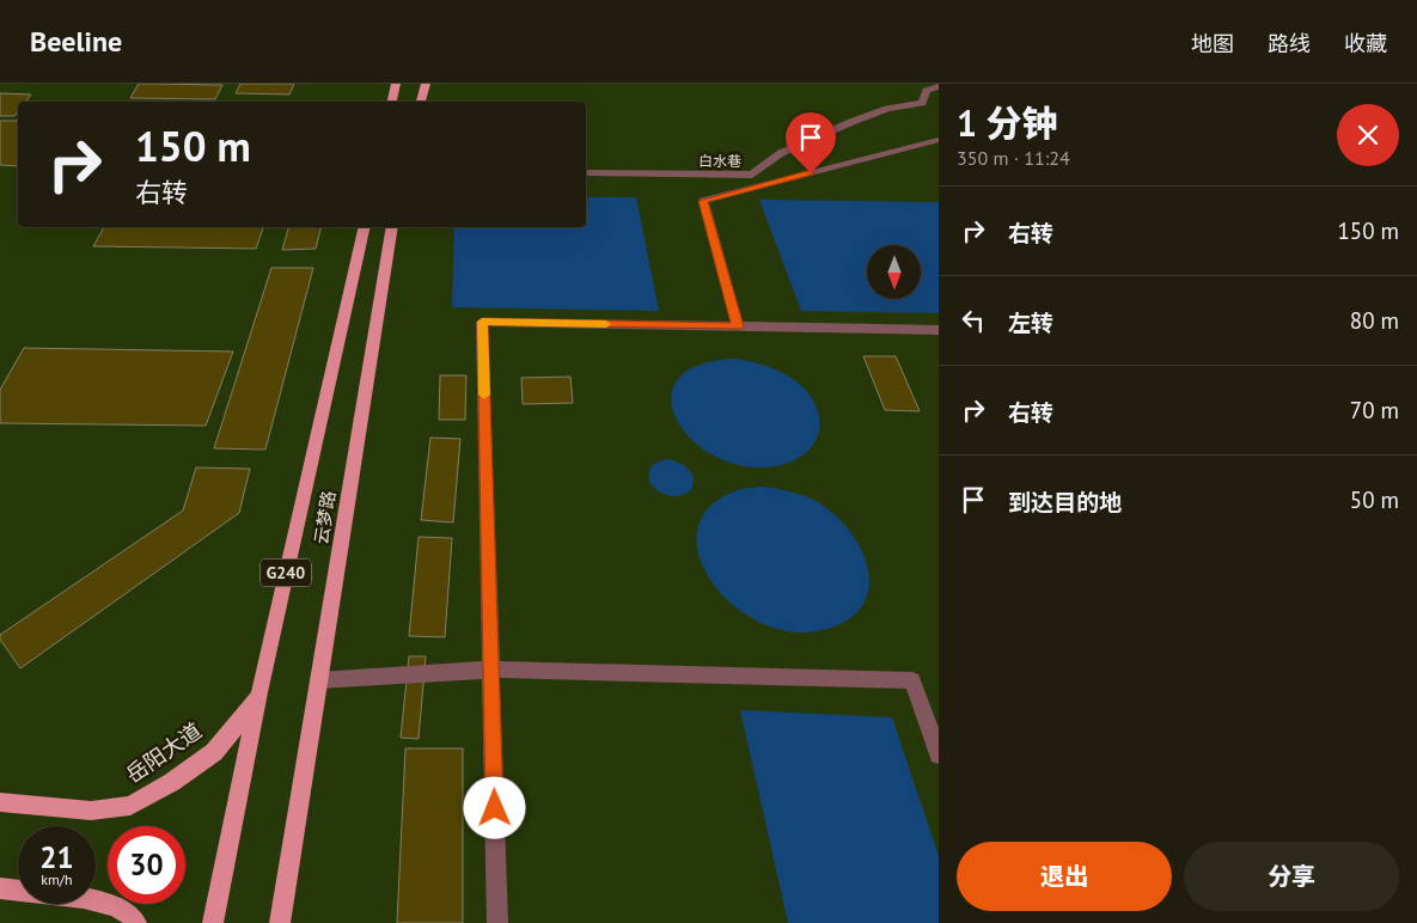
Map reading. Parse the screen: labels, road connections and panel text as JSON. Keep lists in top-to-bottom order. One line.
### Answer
{"streets":{"main road":["云梦路","G240","岳阳大道"],"street":["白水巷"]},"crossings":[["G240","岳阳大道"]],"north":"bottom","page":{"header":"Beeline","nav":["地图","路线","收藏"],"heading":["1 分钟","350 m · 11:24"],"turn":["150 m","右转"],"list":[{"name":"右转","value":"150 m"},{"name":"左转","value":"80 m"},{"name":"右转","value":"70 m"},{"name":"到达目的地","value":"50 m"}],"speed":"21 km/h","limit":"30","buttons":["退出","分享"]}}
